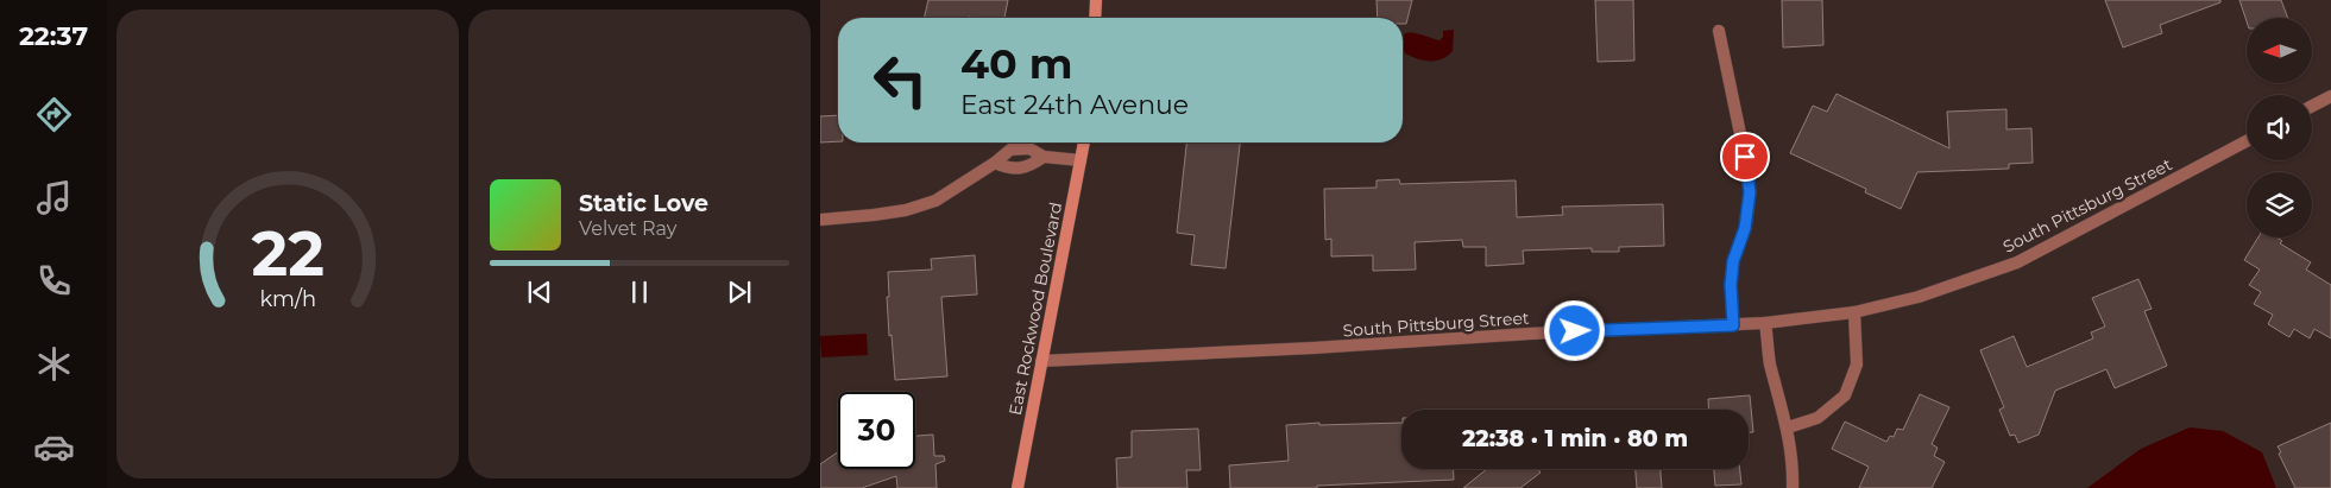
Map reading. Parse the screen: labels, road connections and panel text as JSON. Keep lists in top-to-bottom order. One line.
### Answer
{"streets":{"street":["South Pittsburg Street","East Rockwood Boulevard"]},"crossings":[["South Pittsburg Street","East Rockwood Boulevard"]],"north":"left","page":{"tabs":"22:37","turn":["40 m","East 24th Avenue"],"song":["Static Love","Velvet Ray"],"limit":"30","trip":"22:38 · 1 min · 80 m","gauge":["22","km/h"]}}
